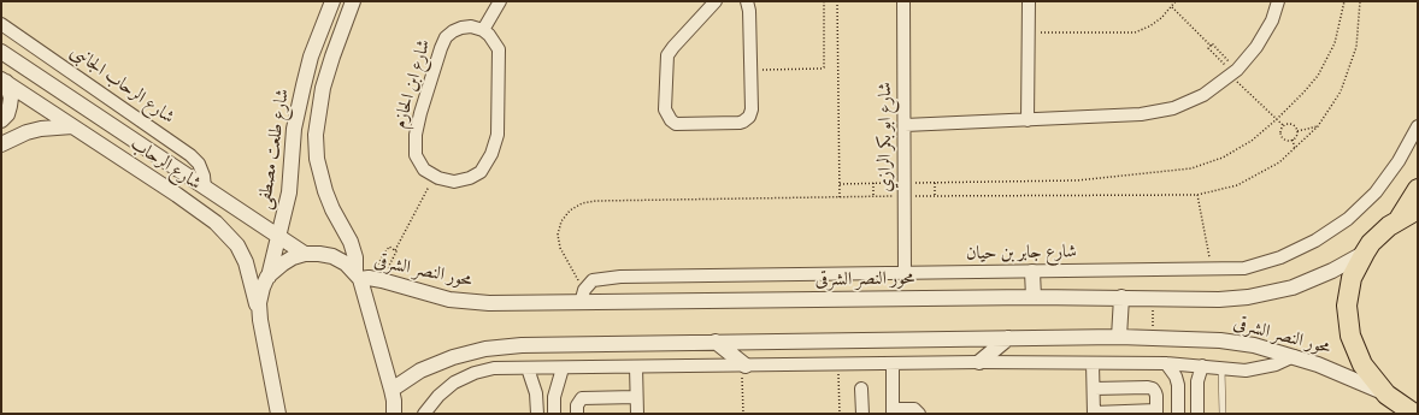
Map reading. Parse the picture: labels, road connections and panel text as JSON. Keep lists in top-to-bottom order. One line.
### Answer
{"streets":{"street":["شارع ابن الحازم","شارع الرحاب الجانبى","شارع ابو بكر الرازي","شارع طلعت مصطفى","شارع الرحاب","شارع جابر بن حيان","محور النصر الشرقى"]},"crossings":[["شارع الرحاب الجانبى","شارع الرحاب"],["شارع ابو بكر الرازي","شارع جابر بن حيان"],["شارع طلعت مصطفى","شارع الرحاب"],["شارع طلعت مصطفى","محور النصر الشرقى"],["شارع جابر بن حيان","محور النصر الشرقى"]]}
